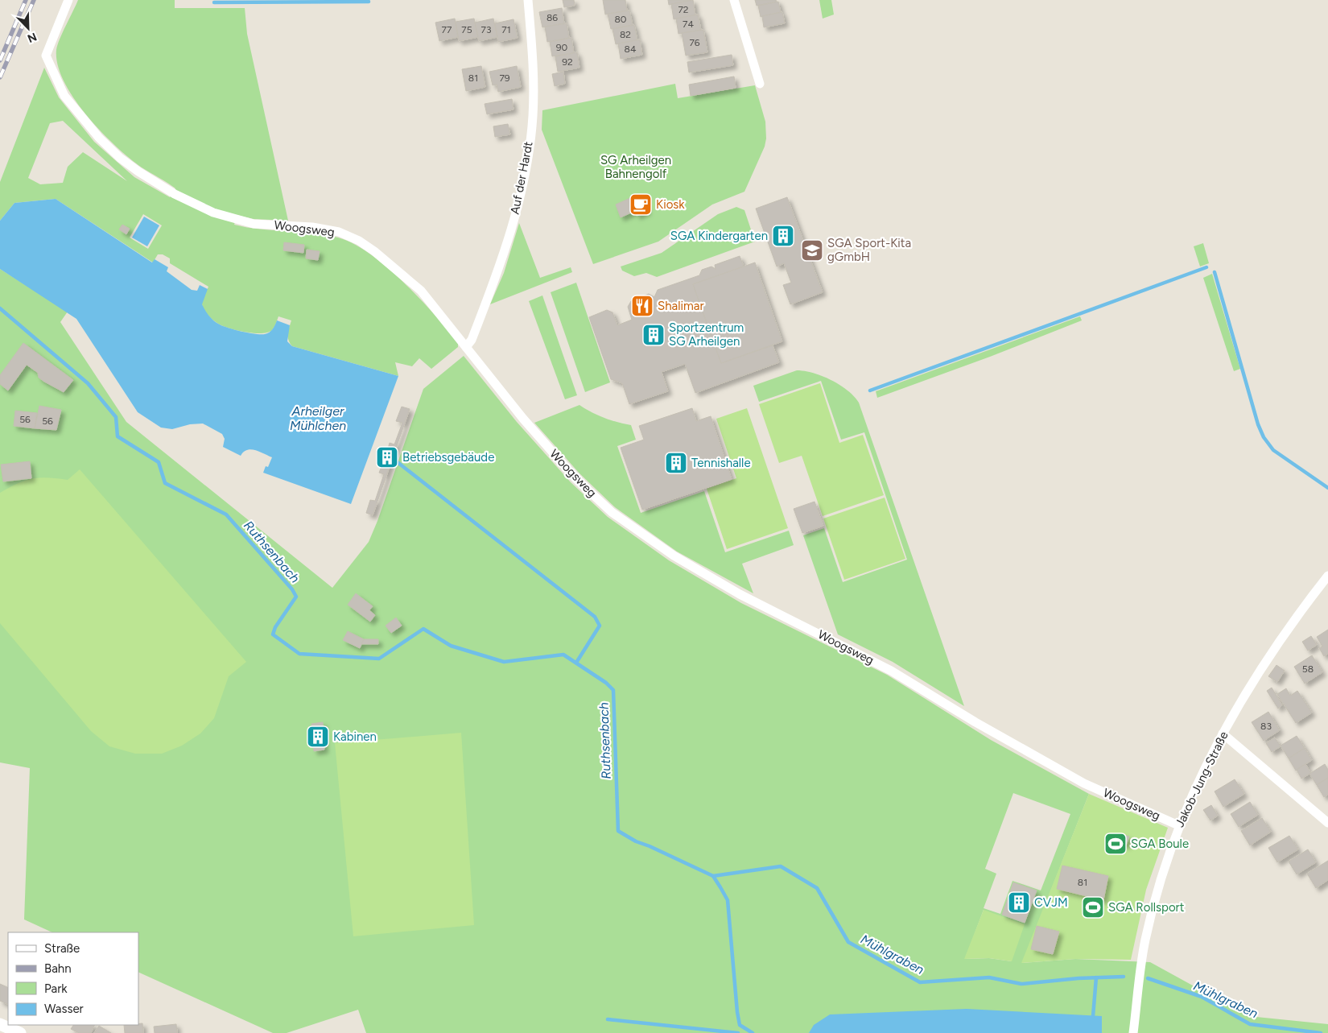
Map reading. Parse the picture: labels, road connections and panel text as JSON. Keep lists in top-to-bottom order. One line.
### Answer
{"streets":{"street":["Auf der Hardt","Woogsweg","Jakob-Jung-Straße"]},"crossings":[["Auf der Hardt","Woogsweg"],["Woogsweg","Jakob-Jung-Straße"]],"water":["Arheilger Mühlchen","Ruthsenbach","Mühlgraben"],"parks":["SG Arheilgen Bahnengolf"],"places":{"cafe":["Kiosk"],"building":["SGA Kindergarten","Sportzentrum SG Arheilgen","Betriebsgebäude","Tennishalle","Kabinen","CVJM"],"school or university":["SGA Sport-Kita gGmbH"],"restaurant":["Shalimar"],"sports":["SGA Boule","SGA Rollsport"]},"house_numbers":["72","86","80","74","77","75","73","71","82","76","90","84","92","81","79","56","56","58","83","81"],"legend":["Straße","Bahn","Park","Wasser"],"north":"bottom right"}
